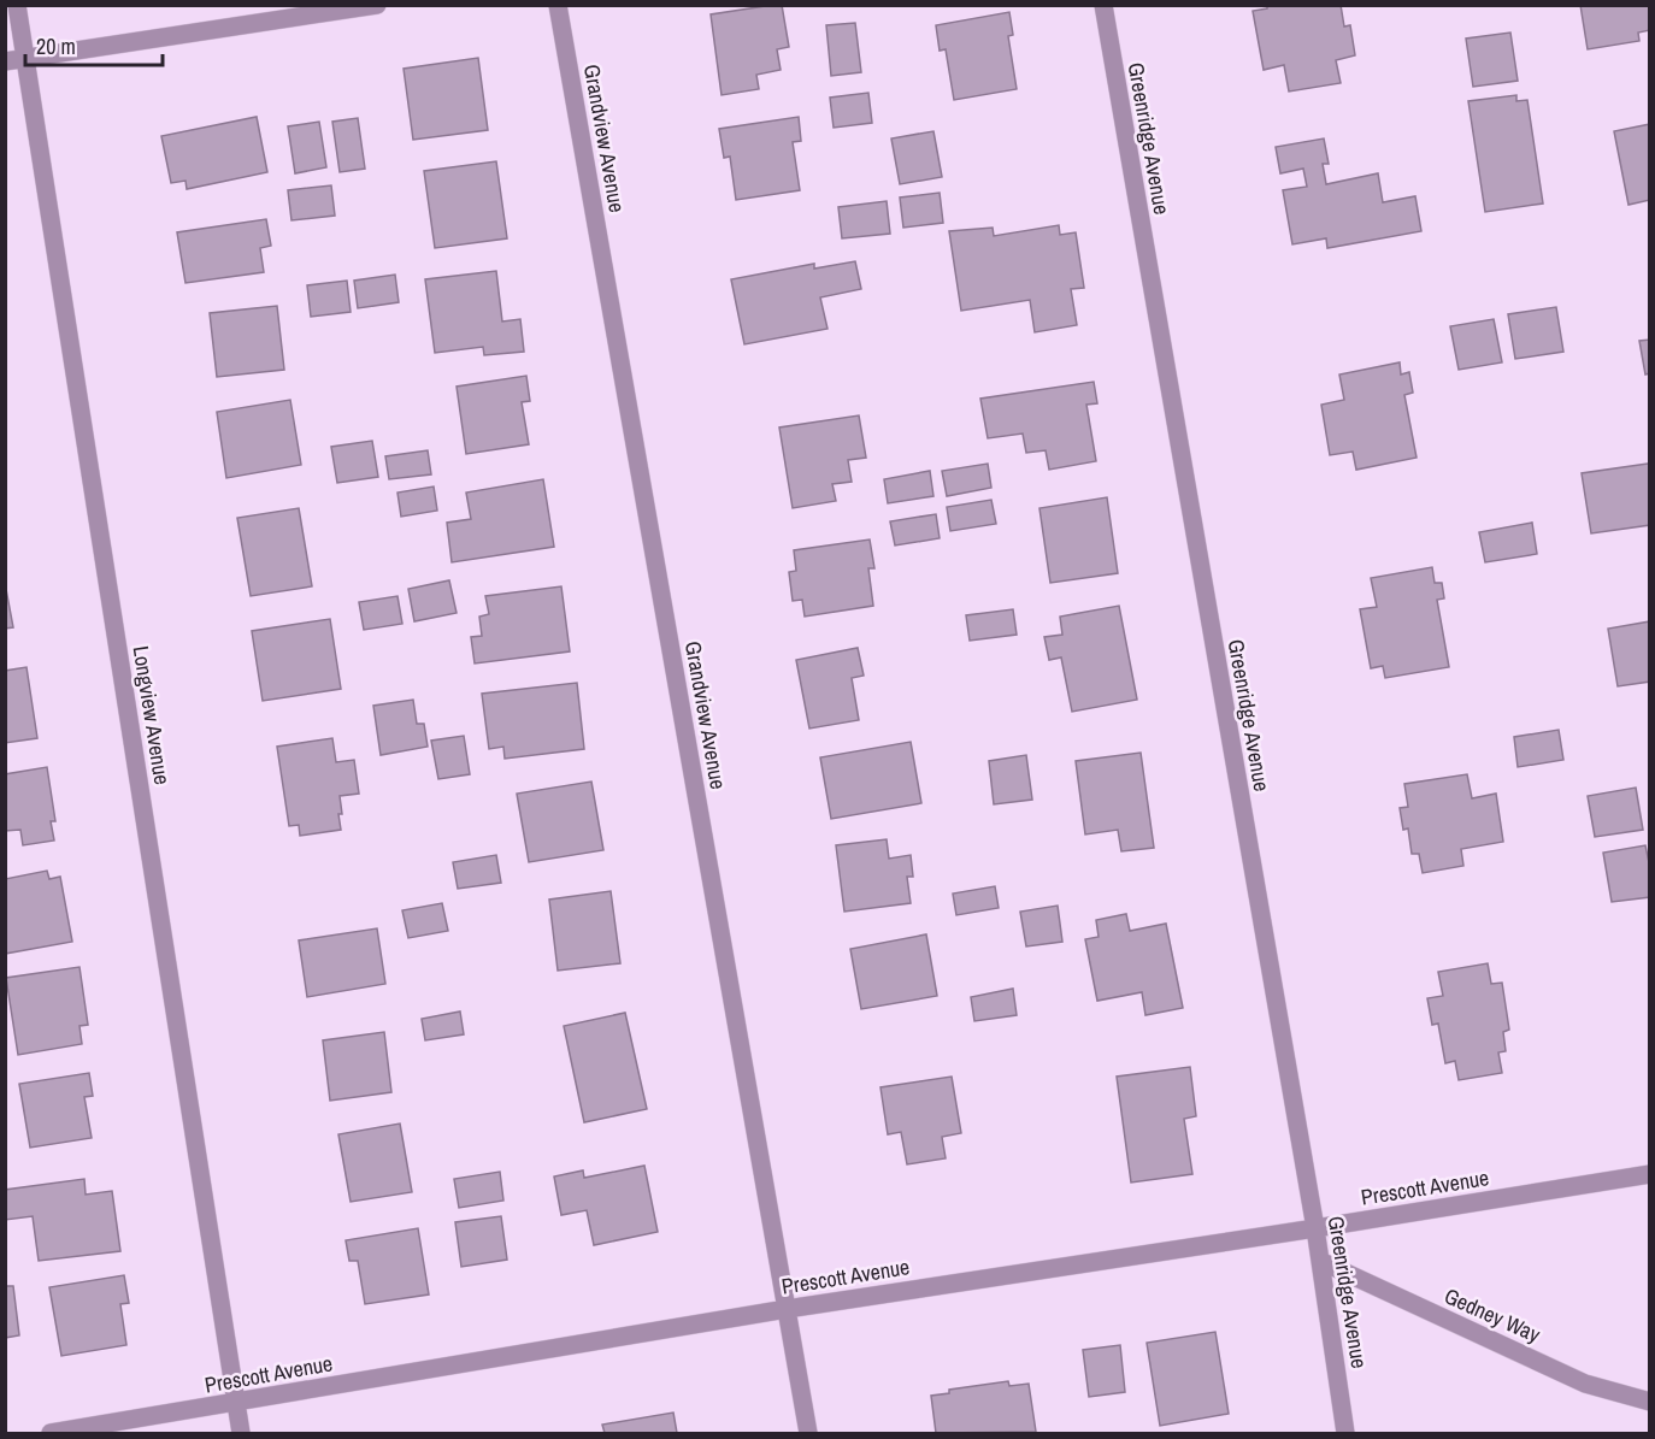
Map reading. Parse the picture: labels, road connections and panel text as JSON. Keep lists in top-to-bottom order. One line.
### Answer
{"streets":{"street":["Grandview Avenue","Greenridge Avenue","Longview Avenue","Prescott Avenue","Gedney Way"]},"crossings":[["Grandview Avenue","Prescott Avenue"],["Greenridge Avenue","Prescott Avenue"],["Greenridge Avenue","Gedney Way"],["Longview Avenue","Prescott Avenue"]],"scale_bar":"20 m"}
